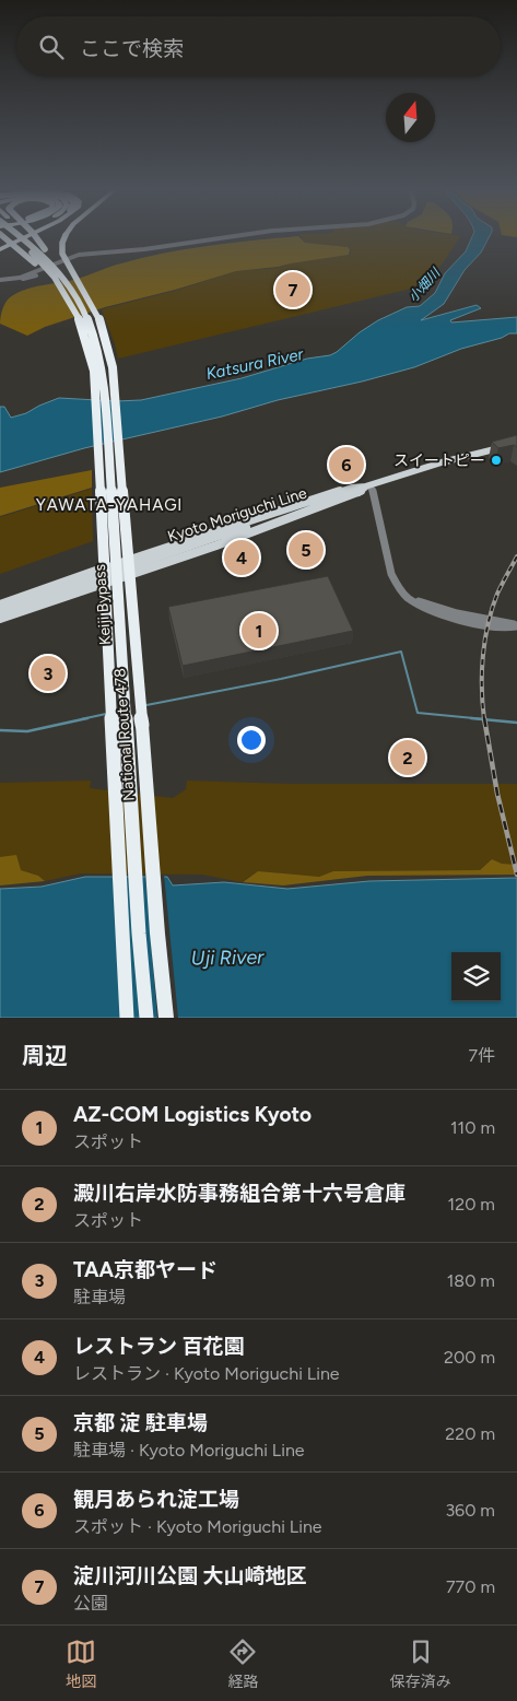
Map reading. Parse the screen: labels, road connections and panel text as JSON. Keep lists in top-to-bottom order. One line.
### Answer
{"streets":{"highway":["Keiji Bypass","National Route 478"],"main road":["Kyoto Moriguchi Line"]},"crossings":[["Kyoto Moriguchi Line","National Route 478"]],"districts":["YAWATA-YAHAGI"],"water":["小畑川","Katsura River","Uji River"],"places":["スイートピー"],"north":"top","page":{"search":"ここで検索","pins":["7","6","5","4","1","3","2"],"heading":["周辺","7件"],"list":[{"mark":"1","name":"AZ-COM Logistics Kyoto","note":"スポット","value":"110 m"},{"mark":"2","name":"澱川右岸水防事務組合第十六号倉庫","note":"スポット","value":"120 m"},{"mark":"3","name":"TAA京都ヤード","note":"駐車場","value":"180 m"},{"mark":"4","name":"レストラン 百花園","note":"レストラン · Kyoto Moriguchi Line","value":"200 m"},{"mark":"5","name":"京都 淀 駐車場","note":"駐車場 · Kyoto Moriguchi Line","value":"220 m"},{"mark":"6","name":"観月あられ淀工場","note":"スポット · Kyoto Moriguchi Line","value":"360 m"},{"mark":"7","name":"淀川河川公園 大山崎地区","note":"公園","value":"770 m"}],"nav":["地図","経路","保存済み"]}}
